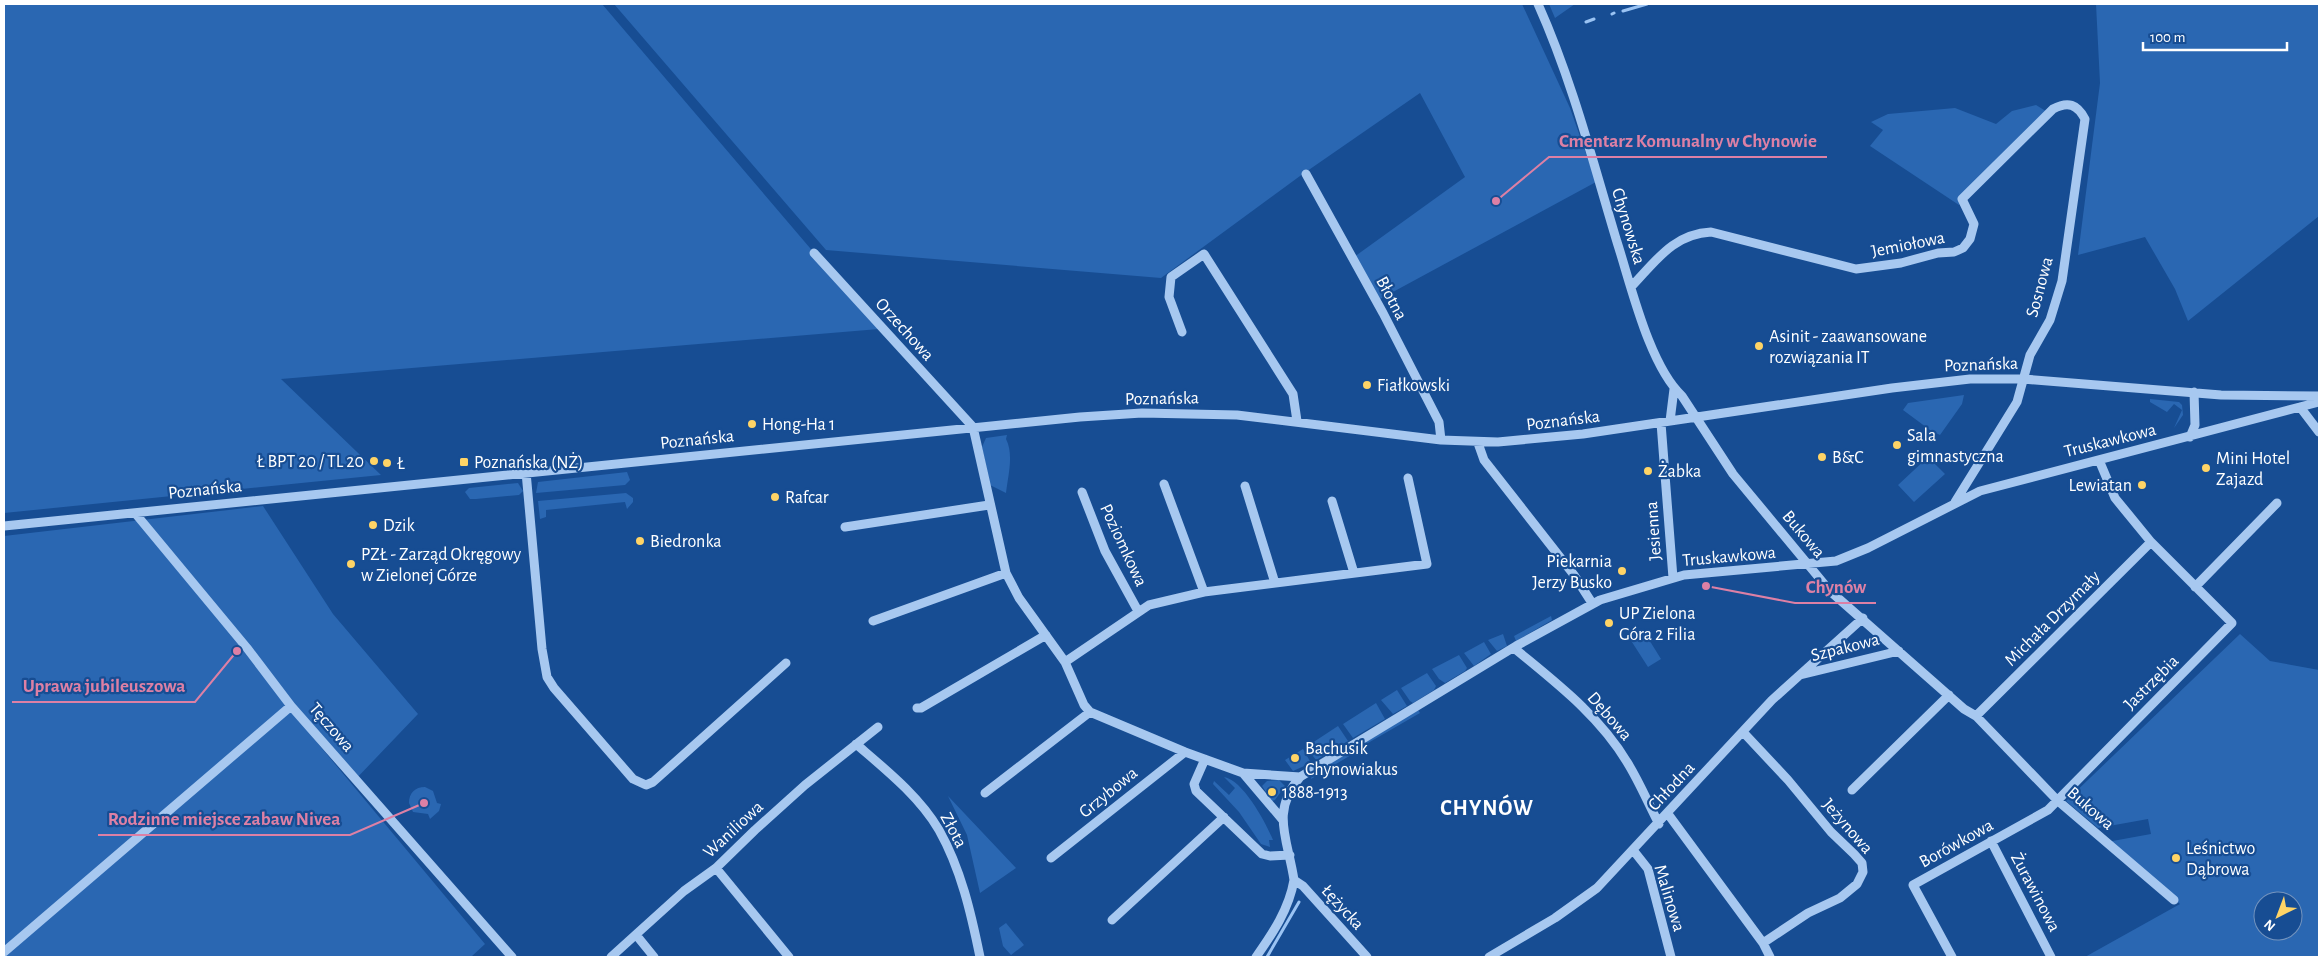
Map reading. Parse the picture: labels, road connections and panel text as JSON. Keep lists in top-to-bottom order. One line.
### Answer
{"streets":{"street":["Chynowska","Jemiołowa","Sosnowa","Błotna","Orzechowa","Poznańska","Truskawkowa","Jesienna","Bukowa","Poziomkowa","Michała Drzymały","Szpakowa","Jastrzębia","Dębowa","Tęczowa","Chłodna","Grzybowa","Jeżynowa","Waniliowa","Złota","Borówkowa","Żurawinowa","Malinowa","Łężycka"]},"crossings":[["Chynowska","Jemiołowa"],["Chynowska","Poznańska"],["Chynowska","Bukowa"],["Jemiołowa","Sosnowa"],["Sosnowa","Poznańska"],["Sosnowa","Truskawkowa"],["Błotna","Poznańska"],["Orzechowa","Poznańska"],["Poznańska","Jesienna"],["Poznańska","Bukowa"],["Poznańska","Tęczowa"],["Truskawkowa","Jesienna"],["Truskawkowa","Bukowa"],["Truskawkowa","Jastrzębia"],["Truskawkowa","Dębowa"],["Truskawkowa","Łężycka"],["Bukowa","Michała Drzymały"],["Bukowa","Szpakowa"],["Bukowa","Jastrzębia"],["Bukowa","Chłodna"],["Bukowa","Borówkowa"],["Michała Drzymały","Jastrzębia"],["Szpakowa","Chłodna"],["Jastrzębia","Borówkowa"],["Dębowa","Chłodna"],["Chłodna","Jeżynowa"],["Chłodna","Malinowa"],["Waniliowa","Złota"],["Borówkowa","Żurawinowa"]],"districts":["CHYNÓW"],"places":{"other":["Cmentarz Komunalny w Chynowie","Asinit - zaawansowane rozwiązania IT","Fiałkowski","Hong-Ha 1","Sala gimnastyczna","B&C","Ł BPT 20 / TL 20","Ł","Mini Hotel Zajazd","Żabka","Lewiatan","Rafcar","Dzik","Biedronka","PZŁ - Zarząd Okręgowy w Zielonej Górze","Piekarnia Jerzy Busko","Chynów","UP Zielona Góra 2 Filia","Uprawa jubileuszowa","Bachusik Chynowiakus","1888-1913","Rodzinne miejsce zabaw Nivea","Leśnictwo Dąbrowa"],"transit":["Poznańska (NŻ)"]},"scale_bar":"100 m","north":"bottom left"}
